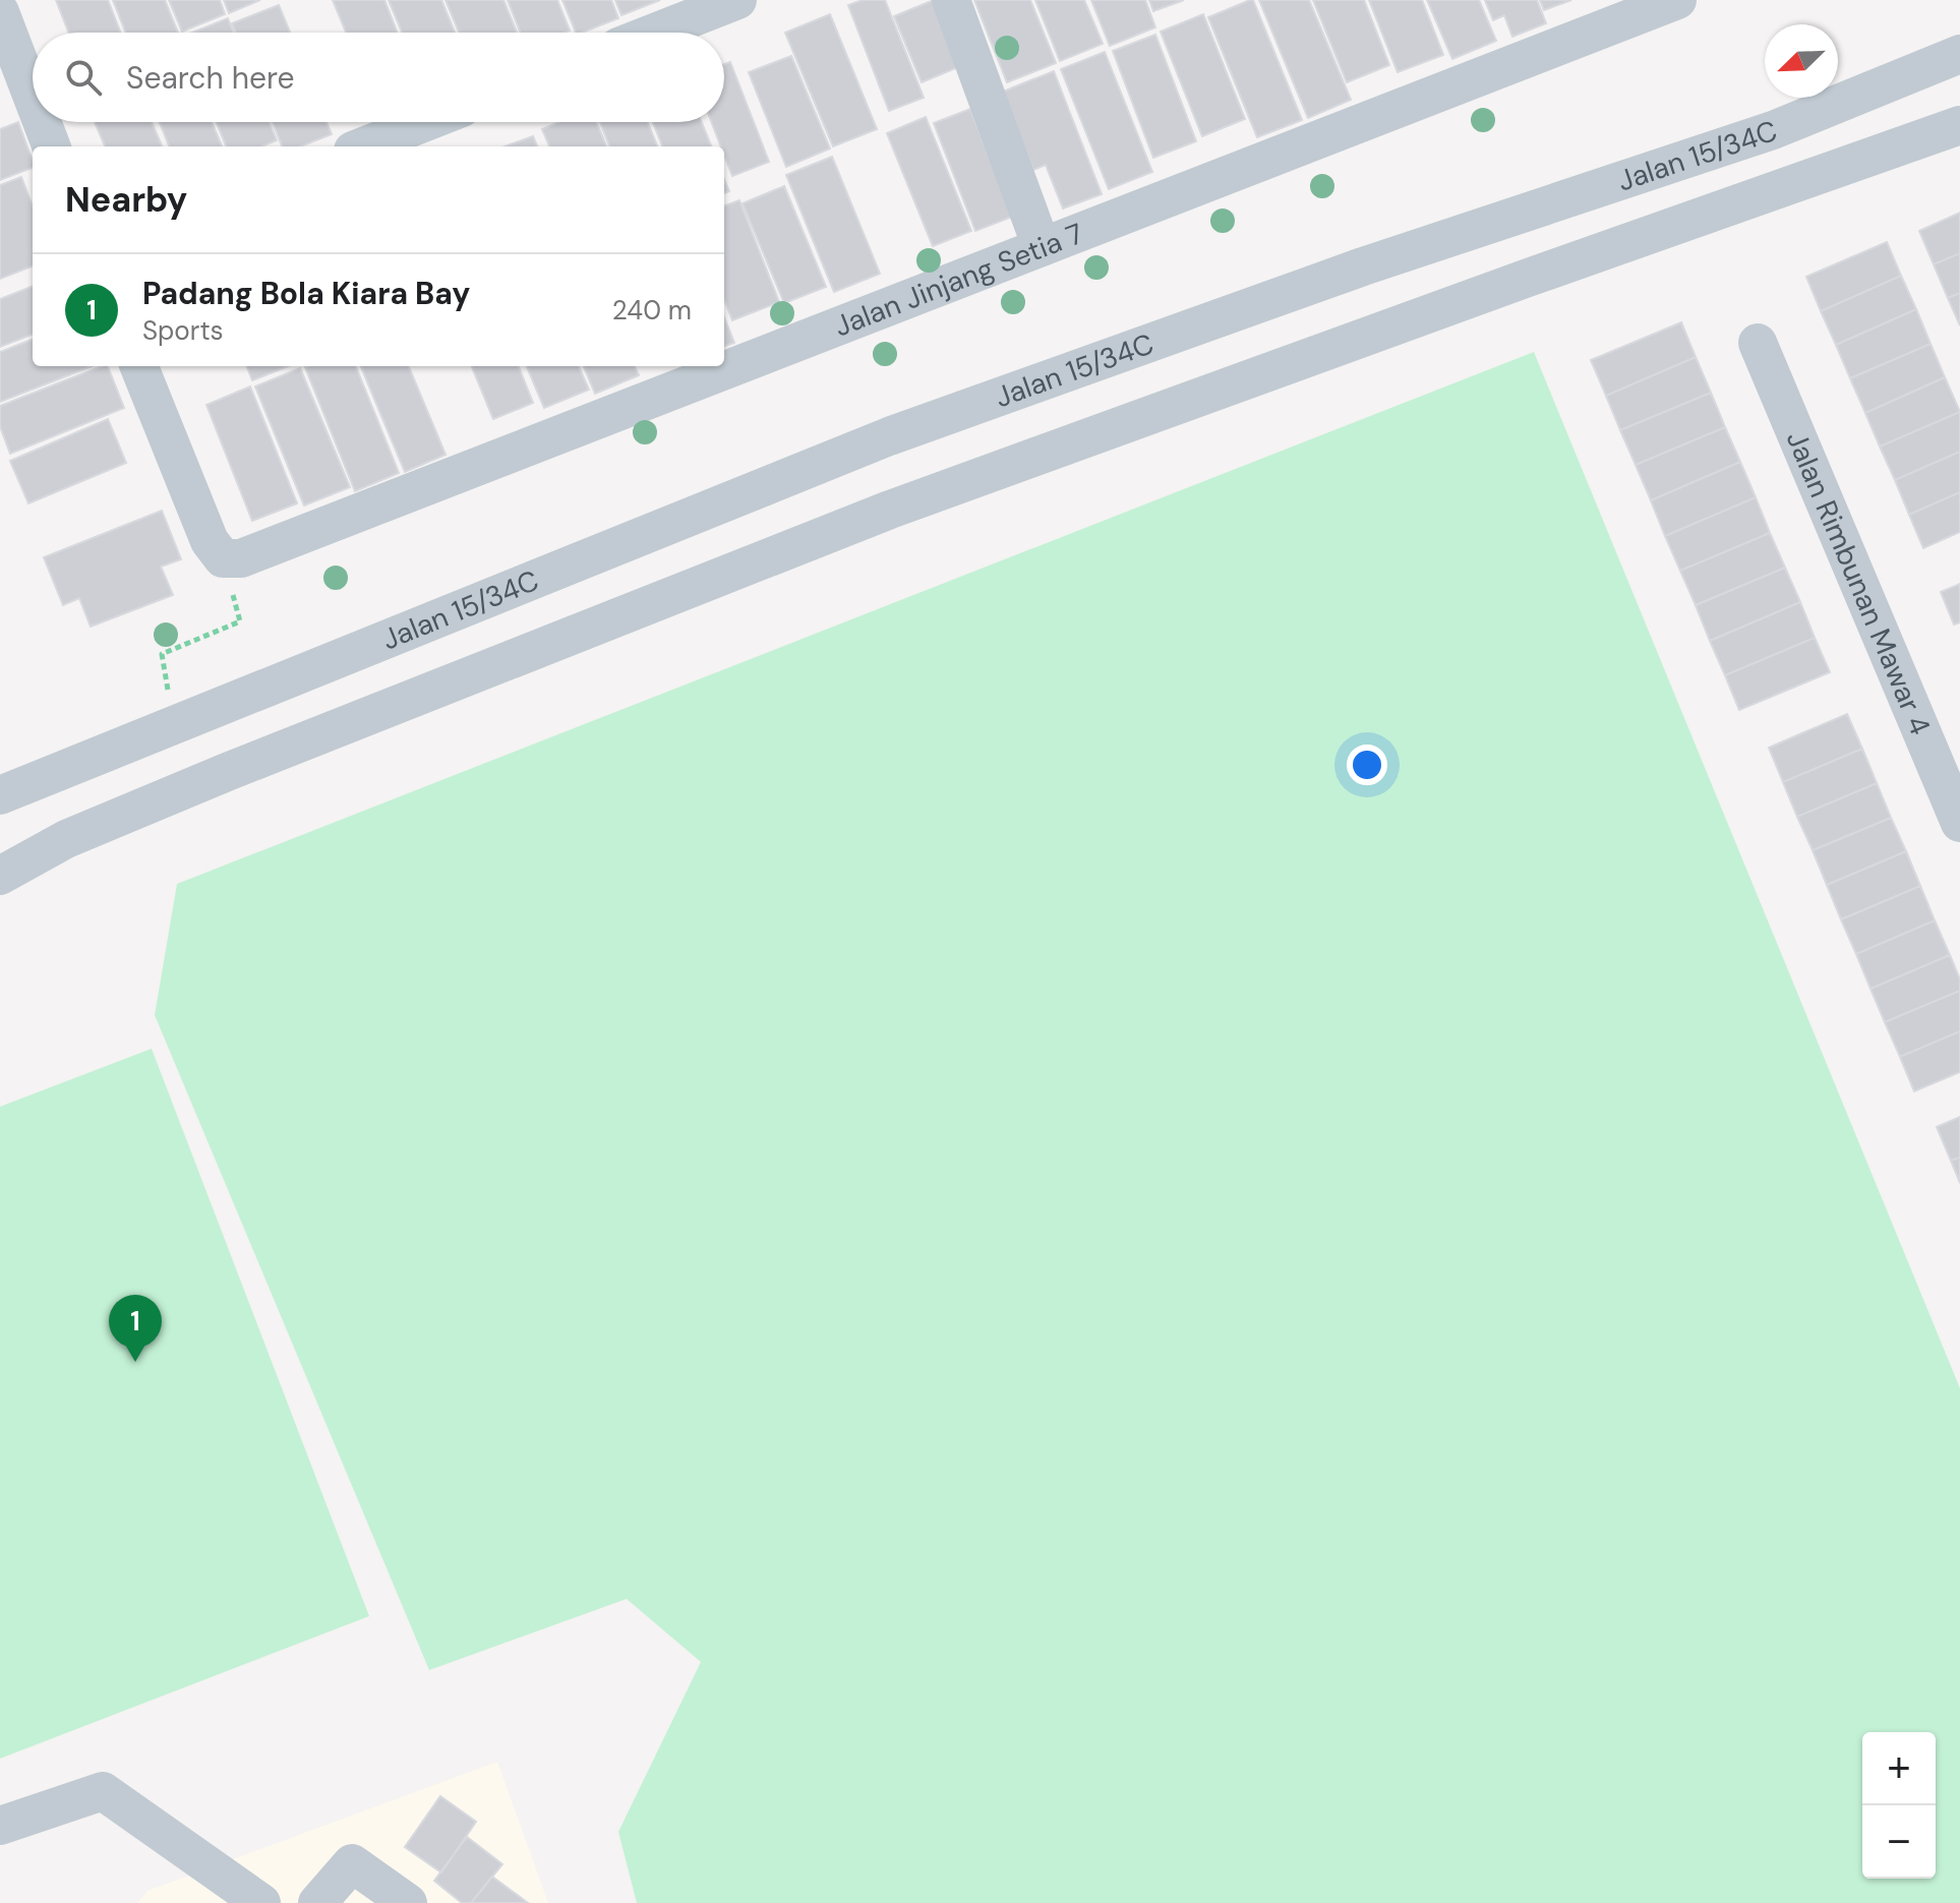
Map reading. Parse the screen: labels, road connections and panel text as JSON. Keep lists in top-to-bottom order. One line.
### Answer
{"streets":{"street":["Jalan 15/34C","Jalan Jinjang Setia 7","Jalan Rimbunan Mawar 4"]},"north":"bottom left","page":{"search":"Search here","heading":"Nearby","list":[{"mark":"1","name":"Padang Bola Kiara Bay","note":"Sports","value":"240 m"}],"pins":"1","map_buttons":["+","−"]}}
